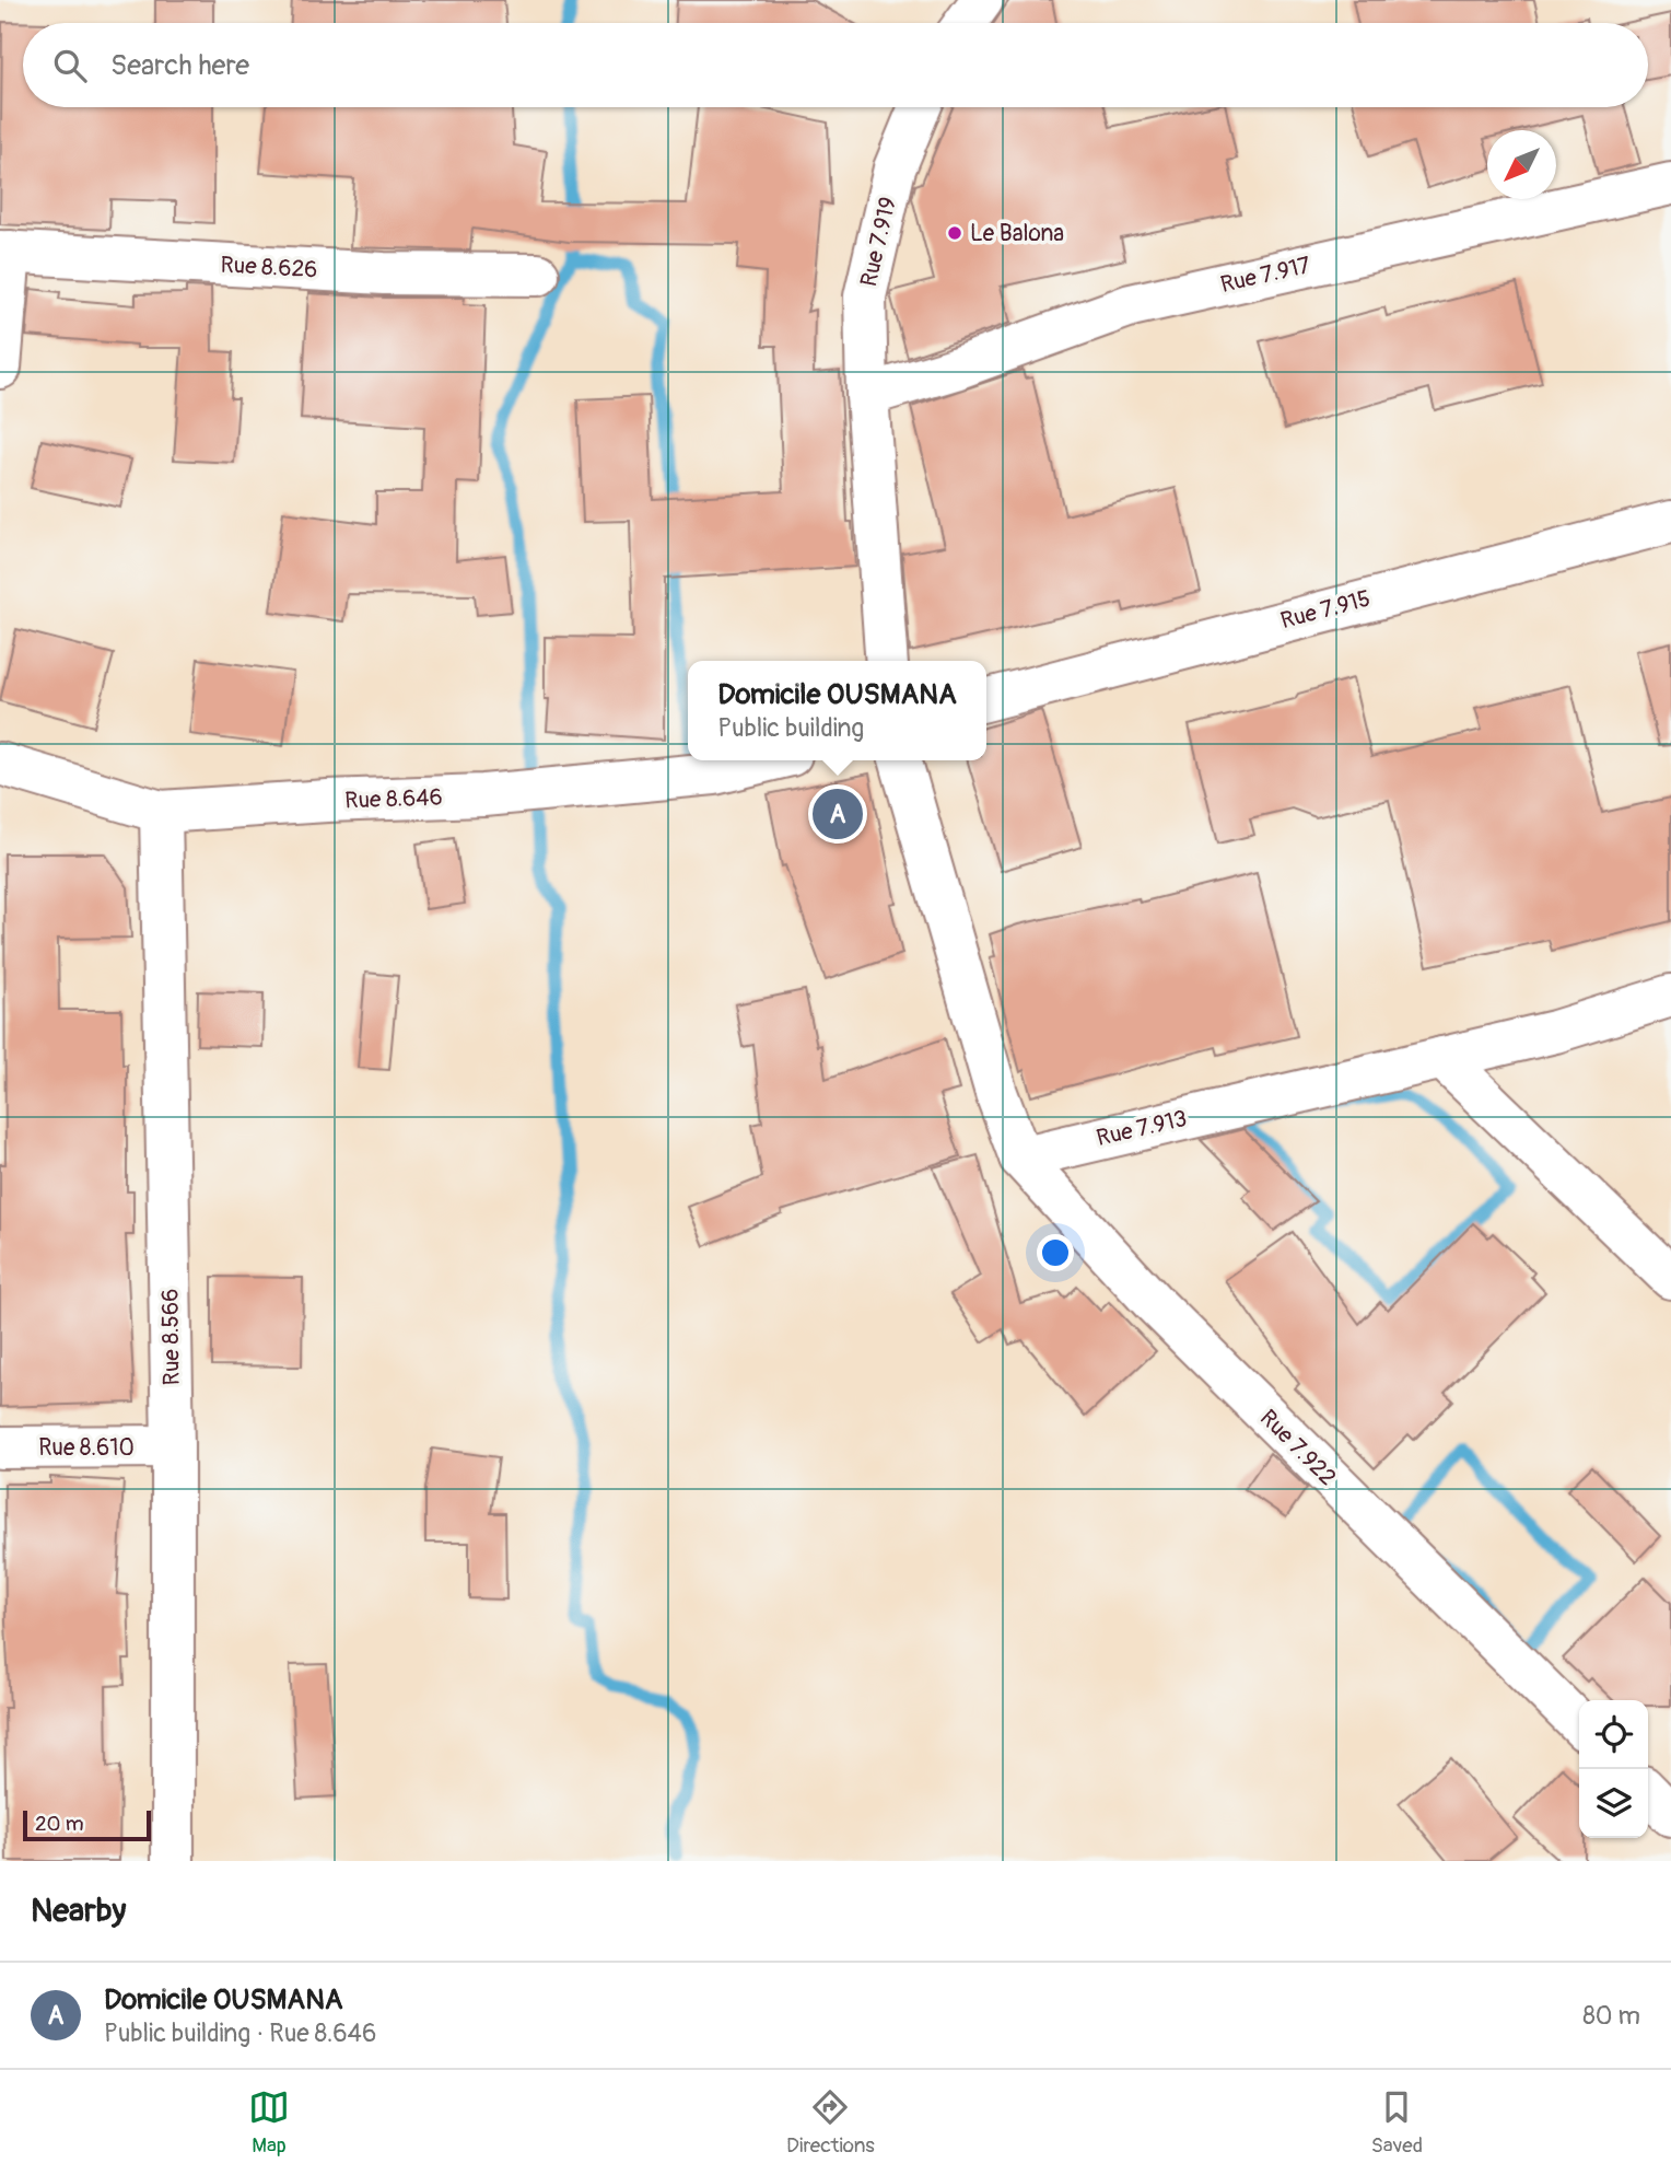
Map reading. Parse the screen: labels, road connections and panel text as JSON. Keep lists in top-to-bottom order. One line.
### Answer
{"streets":{"street":["Rue 7.919","Rue 8.626","Rue 7.917","Rue 7.915","Rue 8.646","Rue 7.913","Rue 8.566","Rue 8.610","Rue 7.922"]},"crossings":[["Rue 7.919","Rue 7.917"],["Rue 8.646","Rue 8.566"],["Rue 7.913","Rue 7.922"],["Rue 8.566","Rue 8.610"]],"places":["Le Balona"],"scale_bar":"20 m","north":"bottom left","page":{"search":"Search here","popup":["Domicile OUSMANA","Public building"],"pins":"A","scale":"20 m","heading":"Nearby","list":[{"mark":"A","name":"Domicile OUSMANA","note":"Public building · Rue 8.646","value":"80 m"}],"nav":["Map","Directions","Saved"]}}
